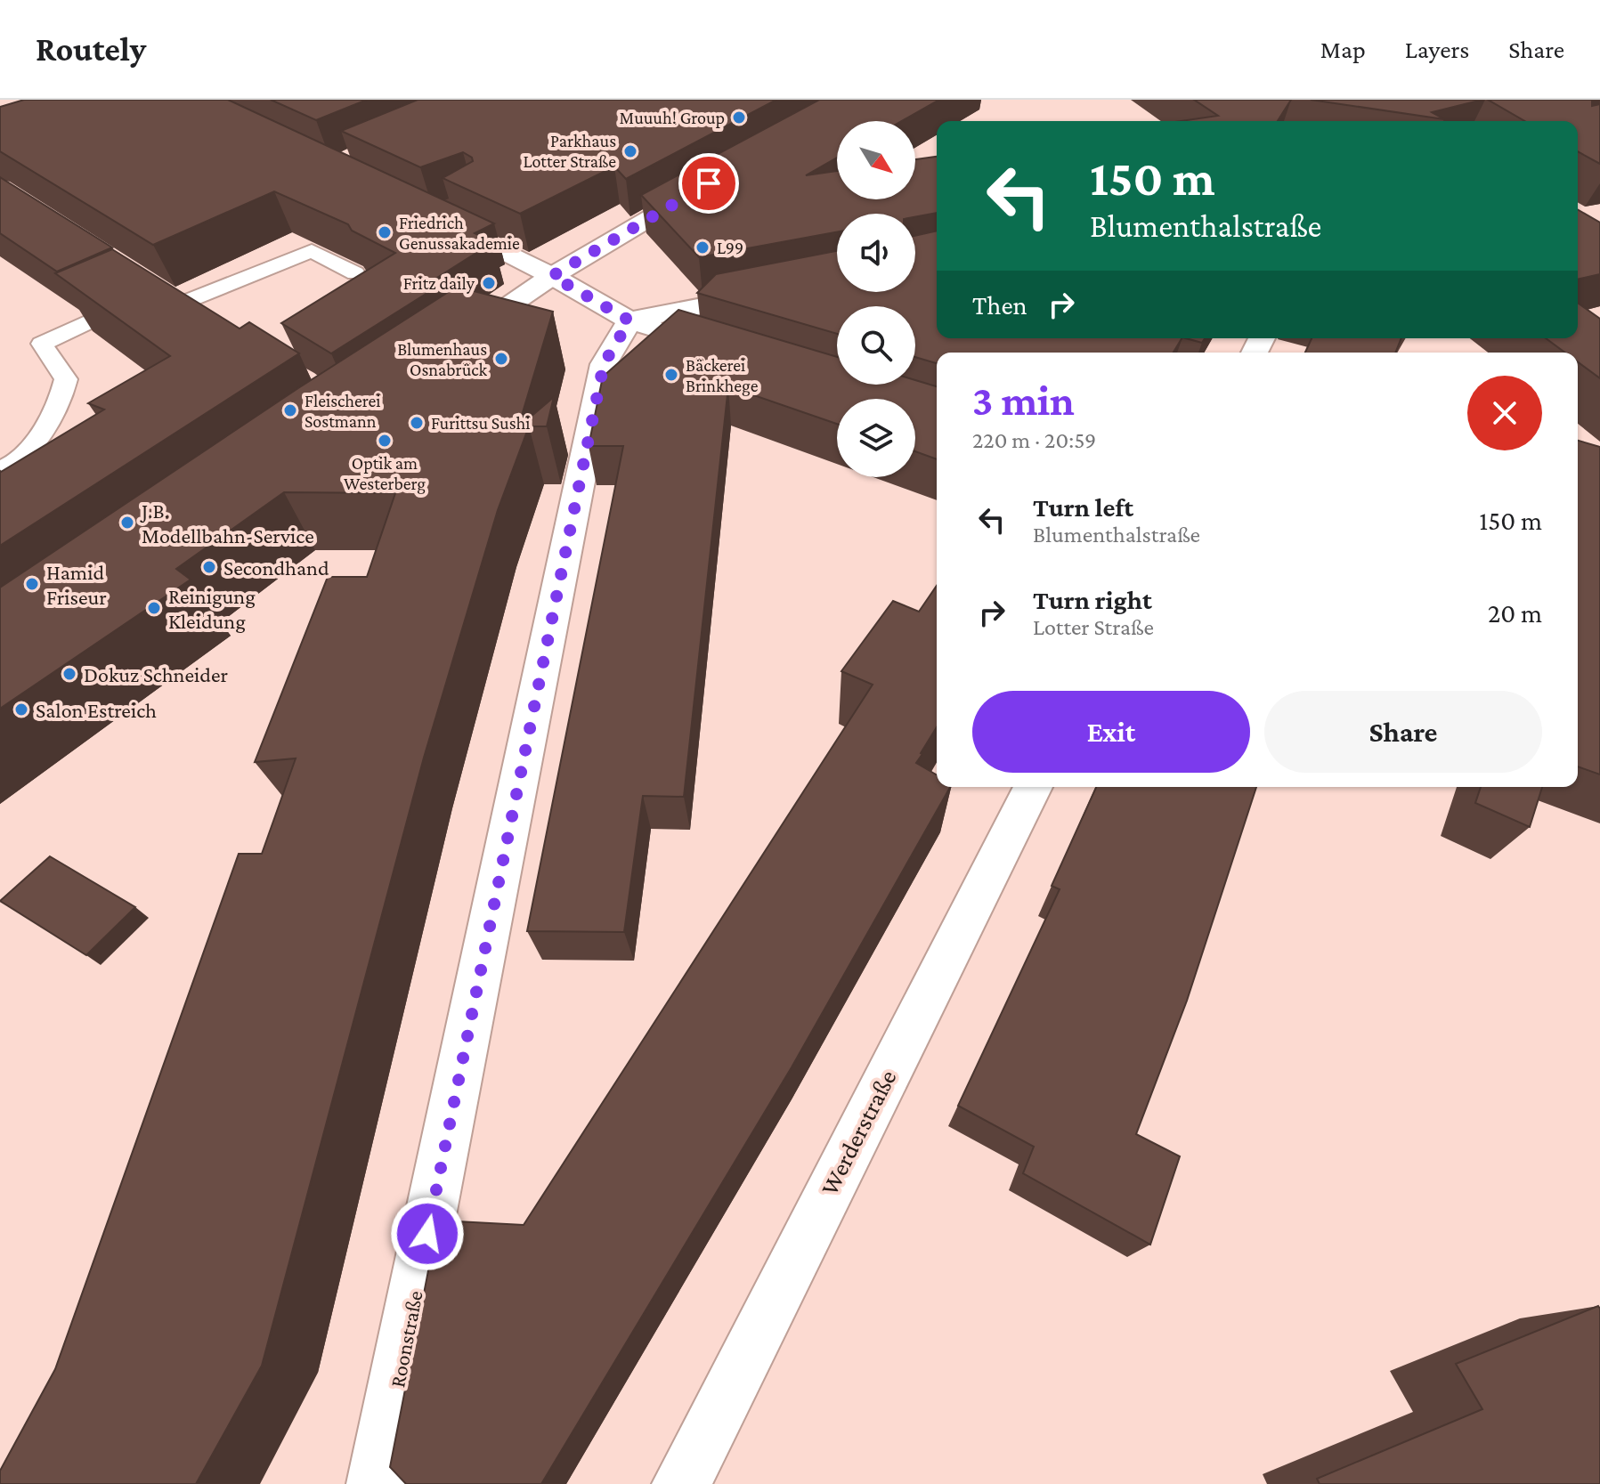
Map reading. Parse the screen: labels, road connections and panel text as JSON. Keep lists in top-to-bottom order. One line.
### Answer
{"streets":{"street":["Werderstraße","Roonstraße"]},"places":["Muuuh! Group","Parkhaus Lotter Straße","Friedrich Genussakademie","L99","Fritz daily","Blumenhaus Osnabrück","Bäckerei Brinkhege","Fleischerei Sostmann","Furittsu Sushi","Optik am Westerberg","J.B. Modellbahn-Service","Secondhand","Hamid Friseur","Reinigung Kleidung","Dokuz Schneider","Salon Estreich"],"north":"bottom right","page":{"header":"Routely","nav":["Map","Layers","Share"],"turn":["150 m","Blumenthalstraße"],"then":"Then","heading":["3 min","220 m · 20:59"],"list":[{"name":"Turn left","note":"Blumenthalstraße","value":"150 m"},{"name":"Turn right","note":"Lotter Straße","value":"20 m"}],"buttons":["Exit","Share"]}}
